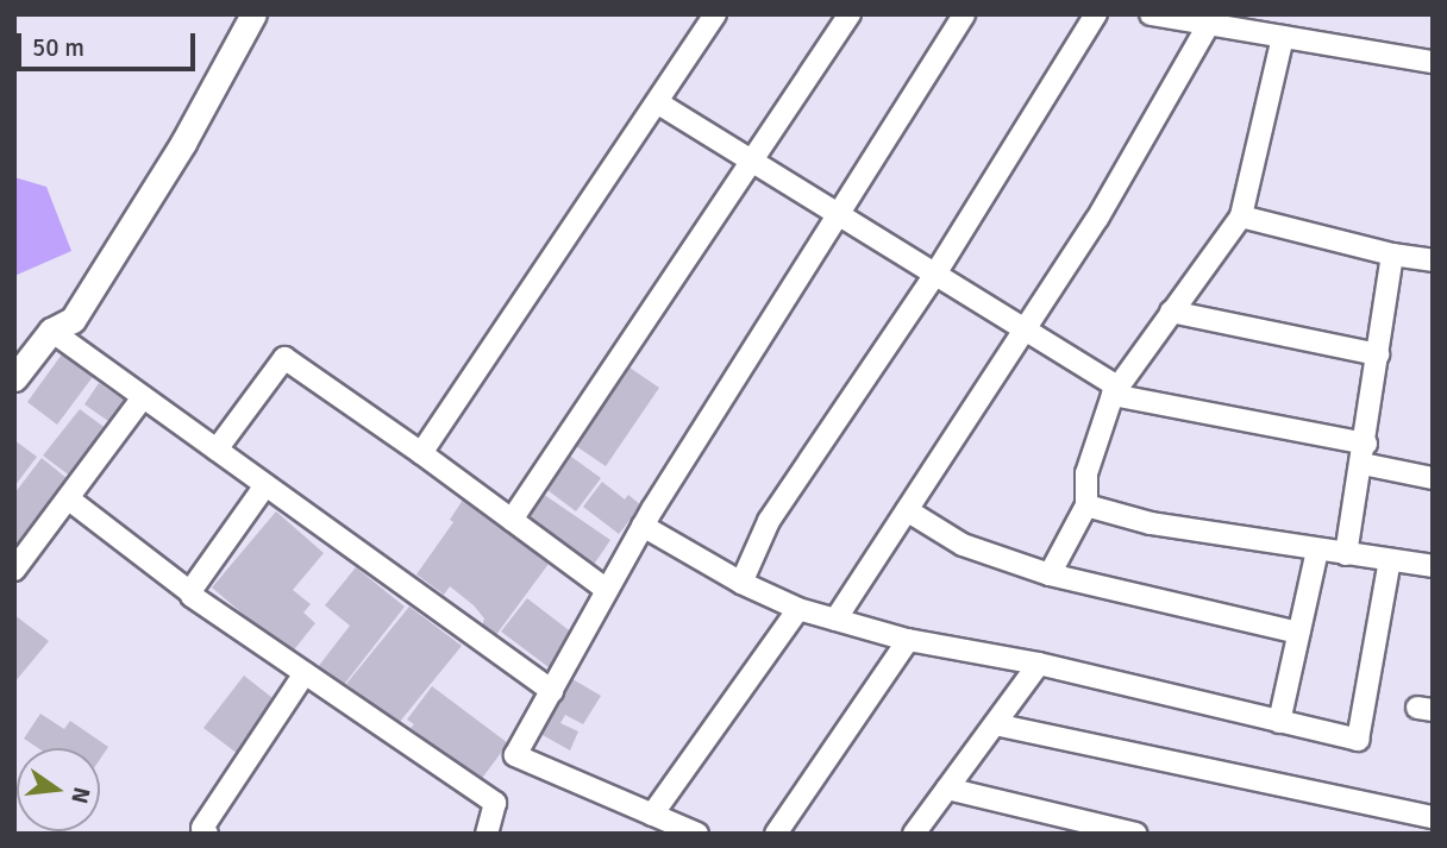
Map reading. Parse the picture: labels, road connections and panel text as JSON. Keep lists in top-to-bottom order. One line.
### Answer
{"scale_bar":"50 m","north":"right"}
